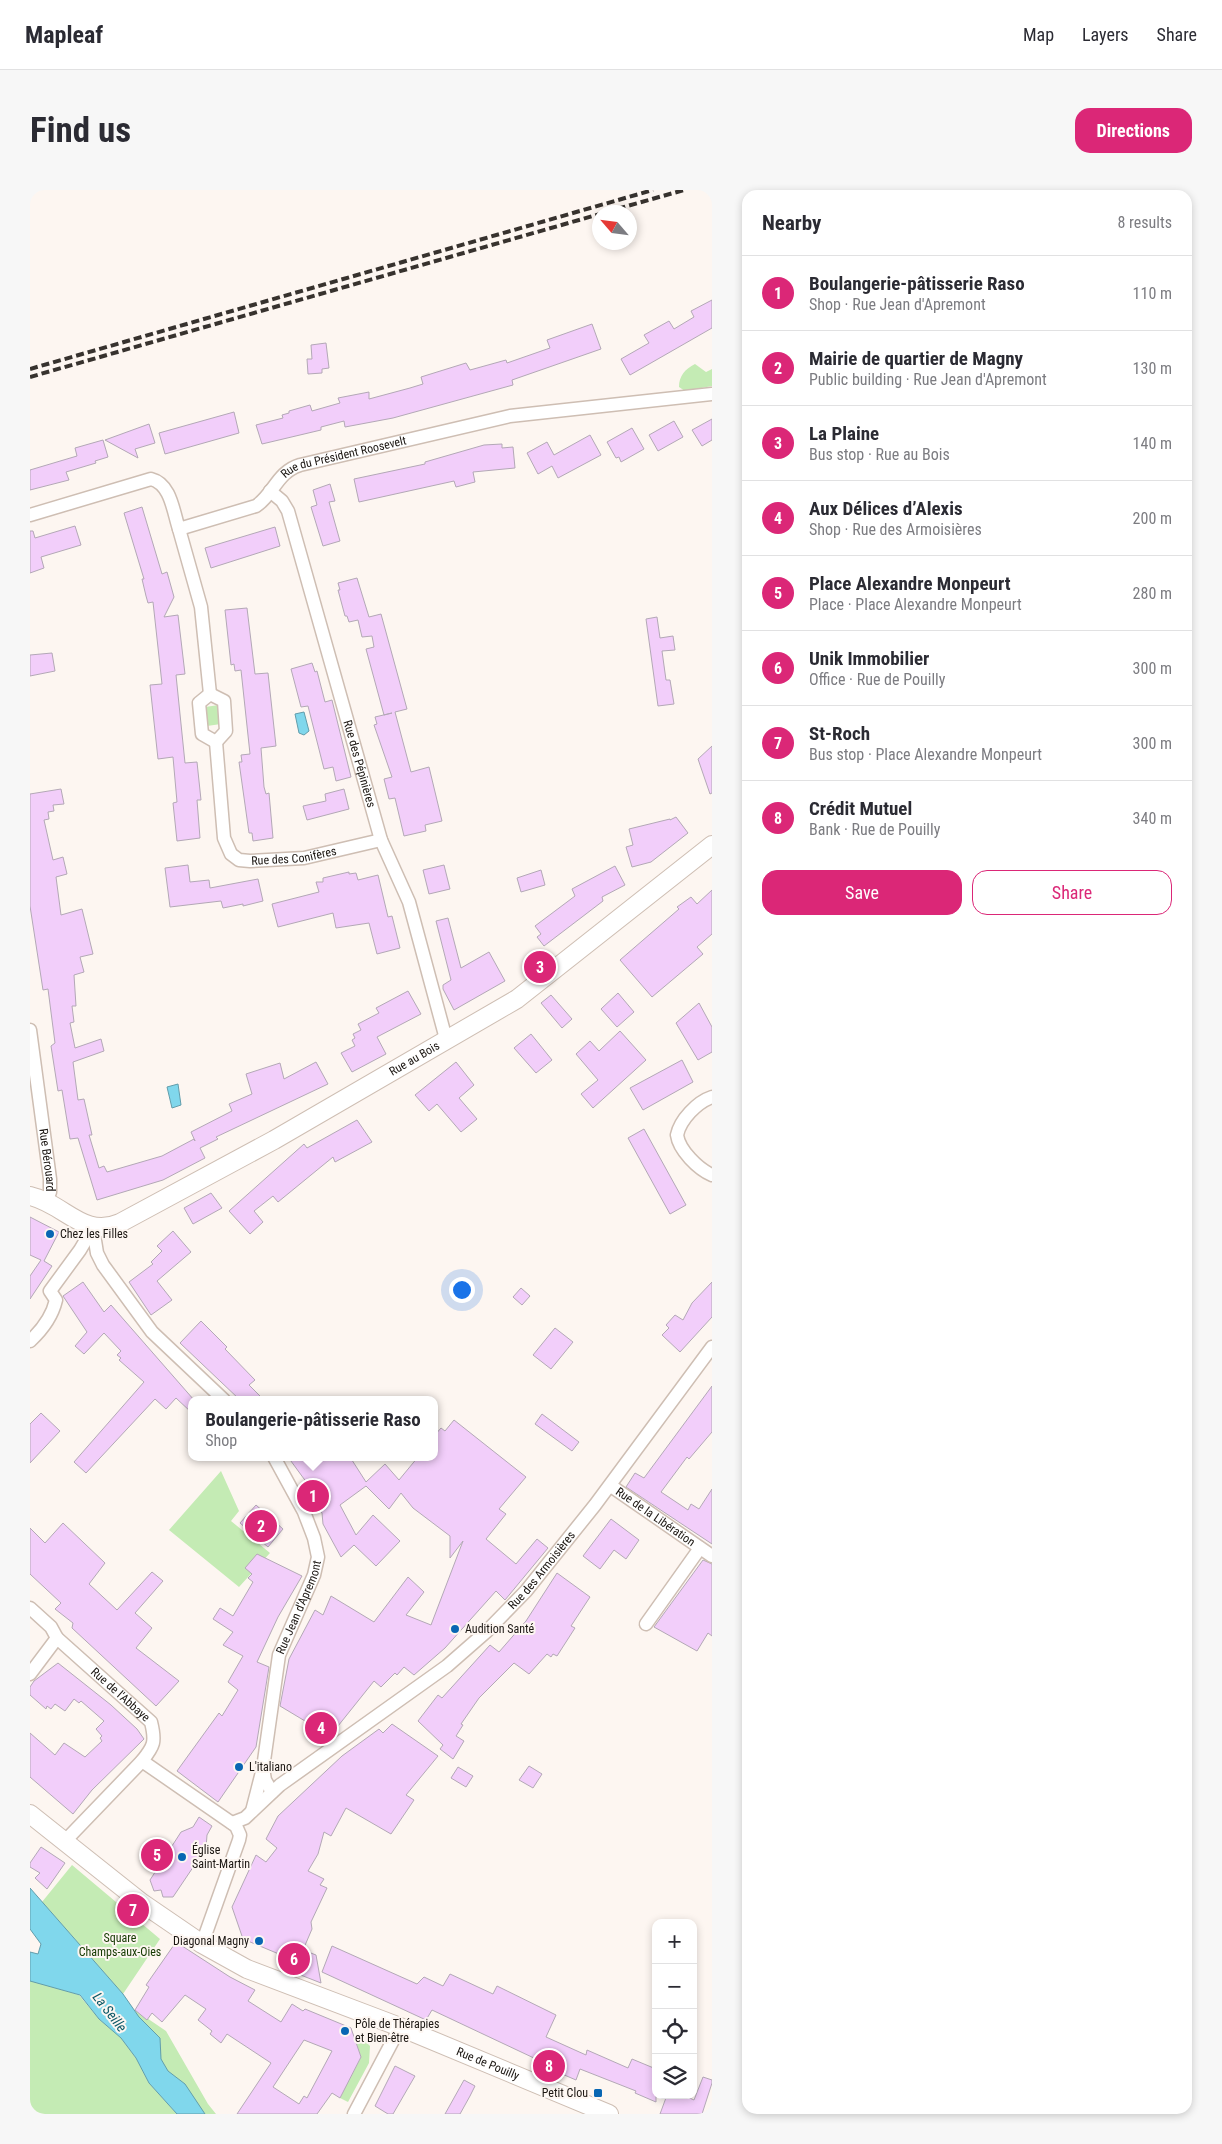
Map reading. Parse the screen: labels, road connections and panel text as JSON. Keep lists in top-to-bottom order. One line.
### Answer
{"streets":{"main road":["Rue au Bois","Rue de Pouilly"],"street":["Rue du Président Roosevelt","Rue des Pépinières","Rue des Conifères","Rue Bérouard","Rue de la Libération","Rue des Armoisières","Rue Jean d'Apremont","Rue de l'Abbaye"]},"crossings":[["Rue du Président Roosevelt","Rue des Pépinières"],["Rue des Pépinières","Rue des Conifères"],["Rue des Pépinières","Rue au Bois"],["Rue de la Libération","Rue des Armoisières"],["Rue des Armoisières","Rue Jean d'Apremont"],["Rue de l'Abbaye","Rue de Pouilly"]],"water":["La Seille"],"parks":["Square Champs-aux-Oies"],"places":{"other":["Chez les Filles","Audition Santé","L'italiano","Église Saint-Martin","Diagonal Magny","Pôle de Thérapies et Bien-être"],"transit":["Petit Clou"]},"north":"top left","page":{"header":"Mapleaf","nav":["Map","Layers","Share"],"buttons":["Directions",["Save","Share"]],"title":"Find us","heading":["Nearby","8 results"],"list":[{"mark":"1","name":"Boulangerie-pâtisserie Raso","note":"Shop · Rue Jean d'Apremont","value":"110 m"},{"mark":"2","name":"Mairie de quartier de Magny","note":"Public building · Rue Jean d'Apremont","value":"130 m"},{"mark":"3","name":"La Plaine","note":"Bus stop · Rue au Bois","value":"140 m"},{"mark":"4","name":"Aux Délices d’Alexis","note":"Shop · Rue des Armoisières","value":"200 m"},{"mark":"5","name":"Place Alexandre Monpeurt","note":"Place · Place Alexandre Monpeurt","value":"280 m"},{"mark":"6","name":"Unik Immobilier","note":"Office · Rue de Pouilly","value":"300 m"},{"mark":"7","name":"St-Roch","note":"Bus stop · Place Alexandre Monpeurt","value":"300 m"},{"mark":"8","name":"Crédit Mutuel","note":"Bank · Rue de Pouilly","value":"340 m"}],"pins":["3","1","2","4","5","7","6","8"],"popup":["Boulangerie-pâtisserie Raso","Shop"],"map_buttons":["+","−"]}}
